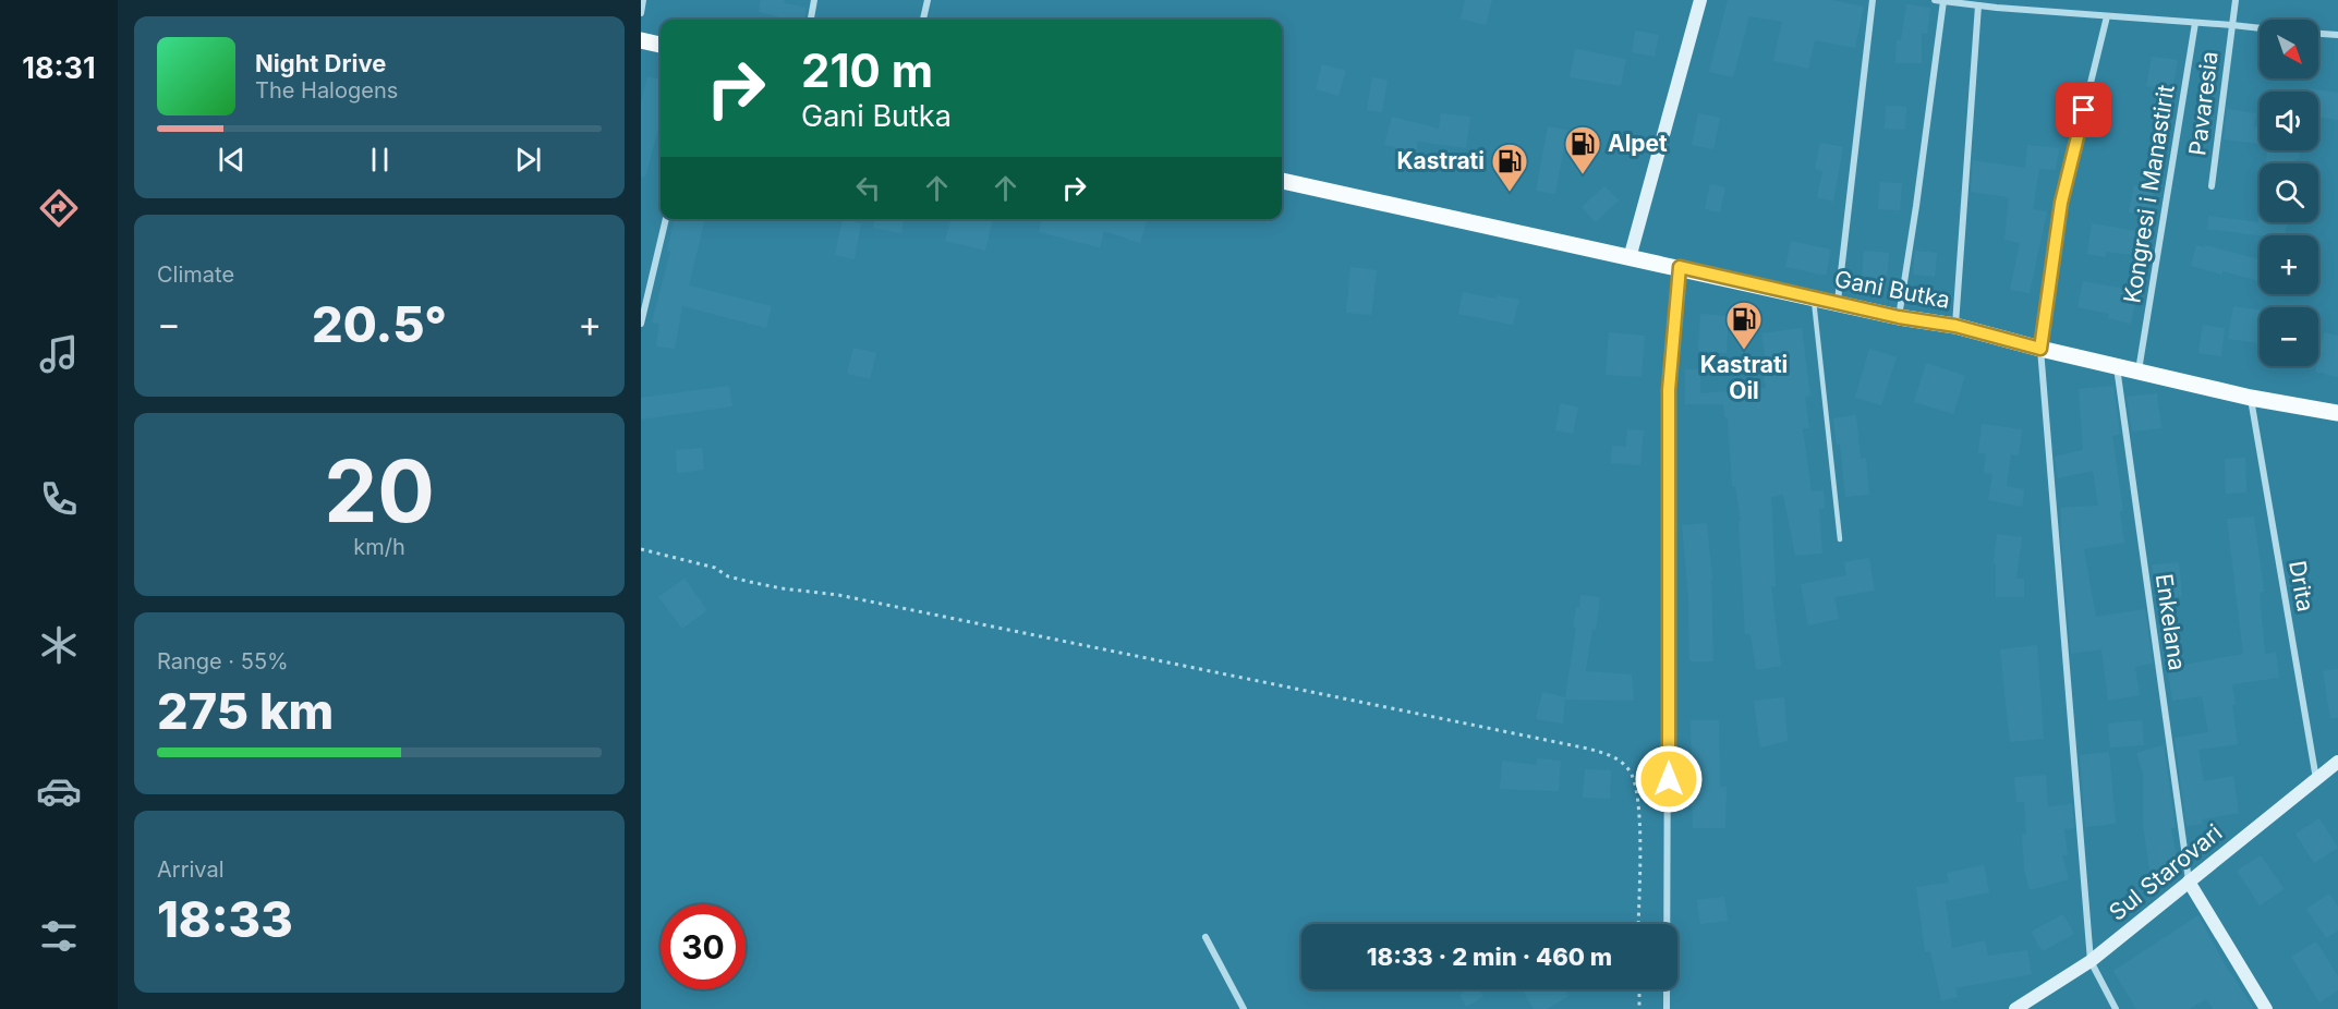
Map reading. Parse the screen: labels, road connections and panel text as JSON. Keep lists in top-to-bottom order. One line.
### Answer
{"streets":{"main road":["Gani Butka","Sul Starovari"],"street":["Pavaresia","Kongresi i Manastirit","Drita","Enkelana"]},"crossings":[["Kongresi i Manastirit","Gani Butka"],["Gani Butka","Drita"],["Gani Butka","Enkelana"],["Drita","Sul Starovari"],["Enkelana","Sul Starovari"]],"places":{"fuel station":["Alpet","Kastrati","Kastrati Oil"]},"north":"bottom right","page":{"tabs":"18:31","map_buttons":["+","−"],"turn":["210 m","Gani Butka"],"song":["Night Drive","The Halogens"],"tile":["Climate",["20","km/h"],["Range · 55%","275 km"],["Arrival","18:33"]],"heat":["−","20.5°","+"],"limit":"30","trip":"18:33 · 2 min · 460 m"}}
